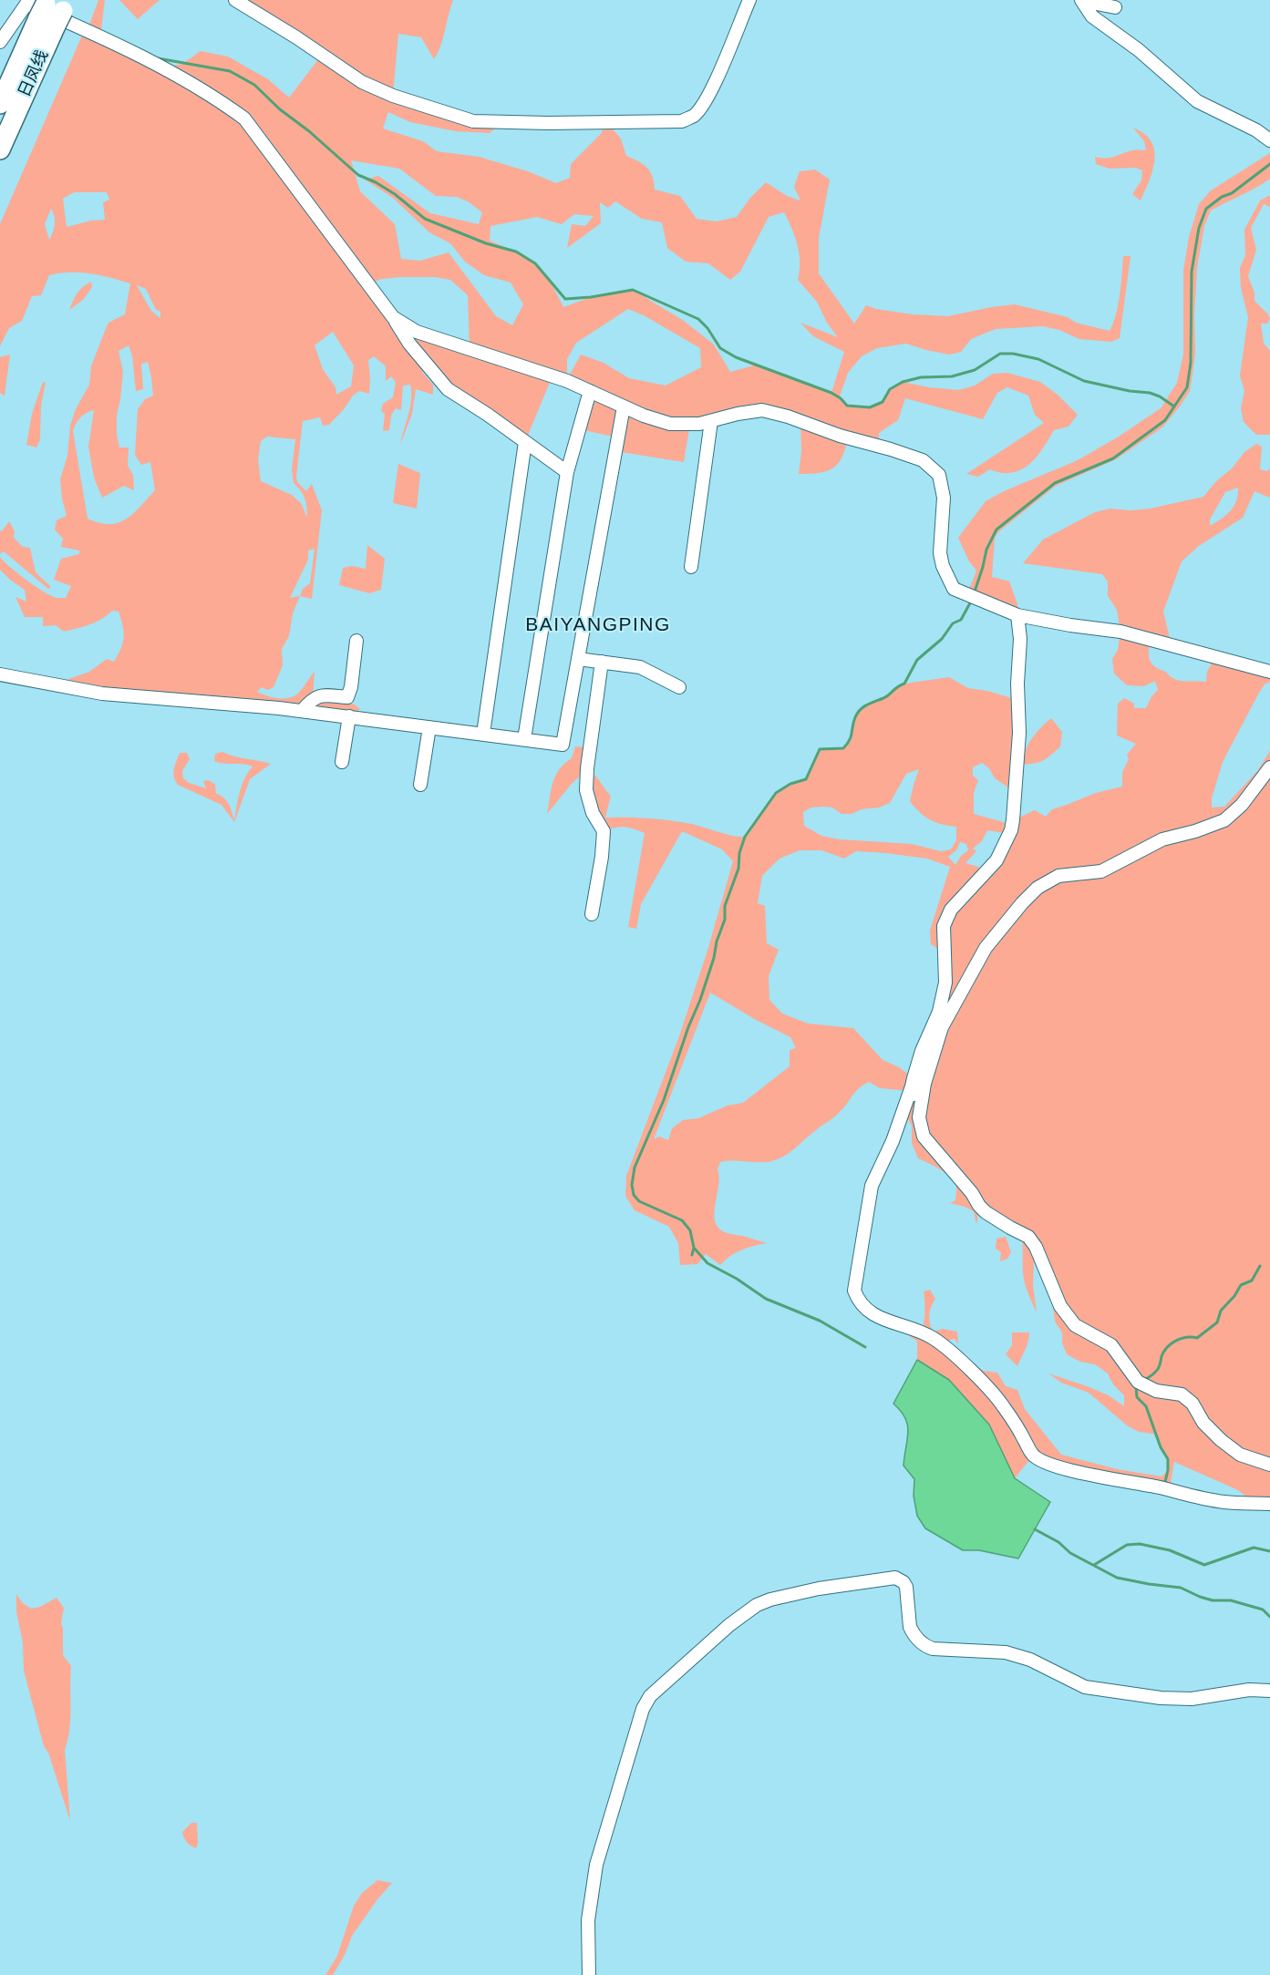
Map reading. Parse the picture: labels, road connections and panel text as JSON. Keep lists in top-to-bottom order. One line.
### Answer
{"streets":{"highway":["日凤线"]},"districts":["BAIYANGPING"]}
